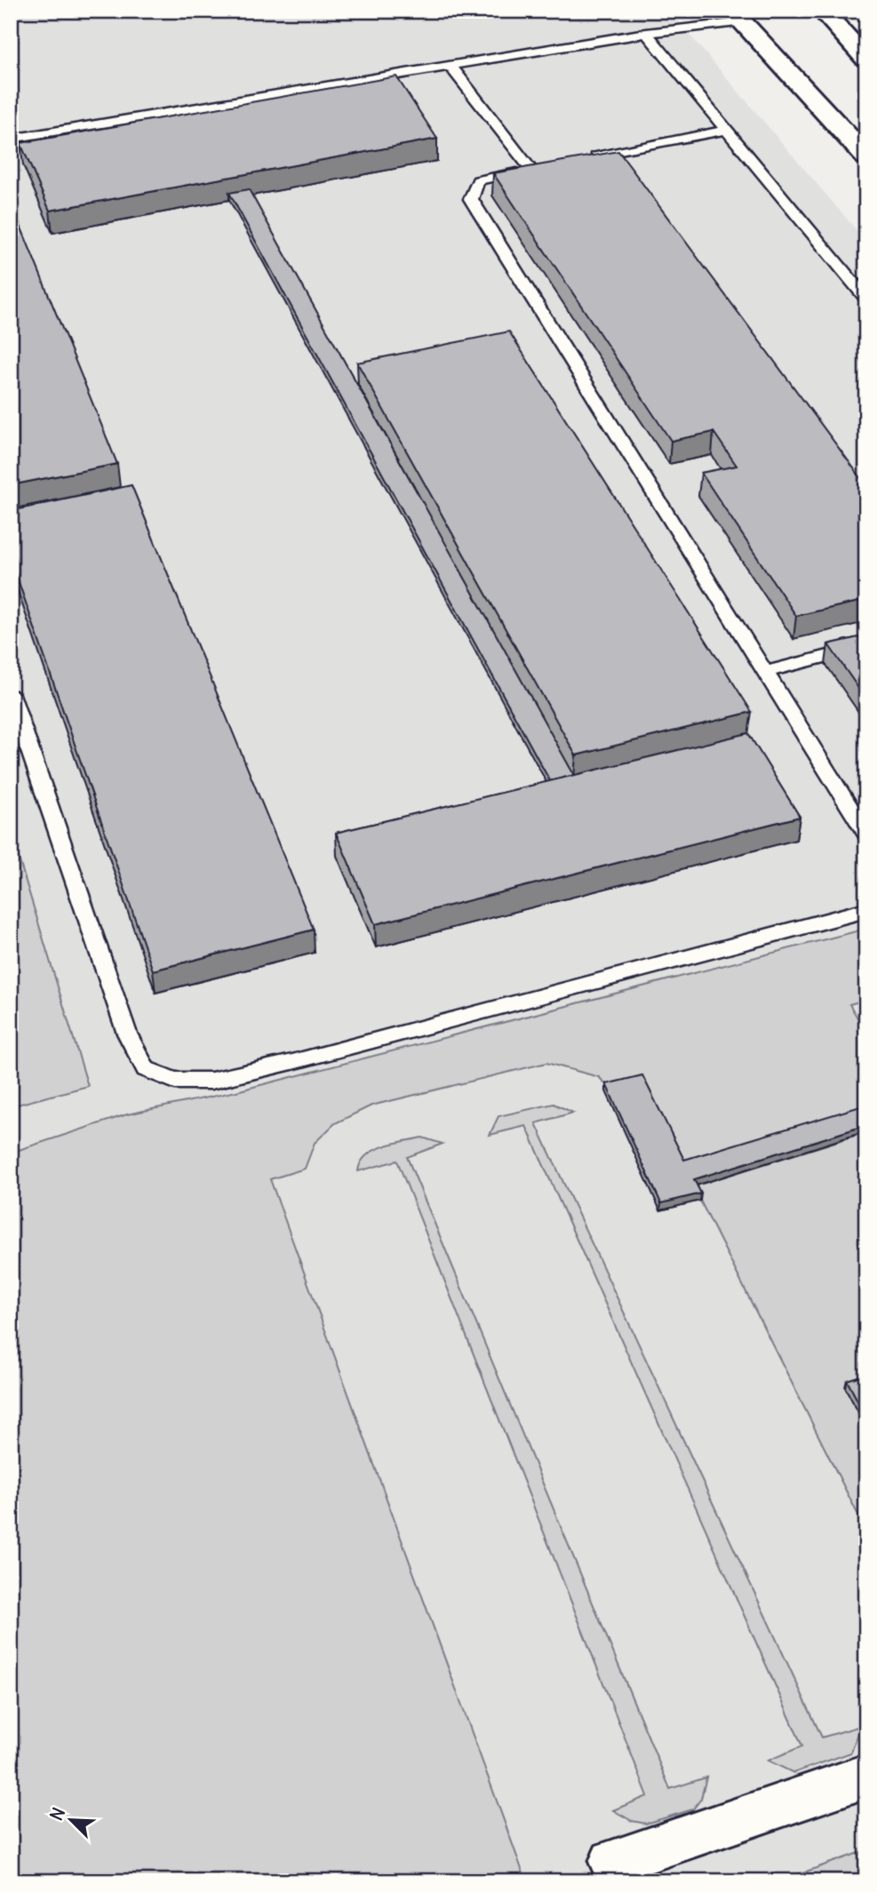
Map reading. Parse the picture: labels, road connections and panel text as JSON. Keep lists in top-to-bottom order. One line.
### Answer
{"north":"top left"}
